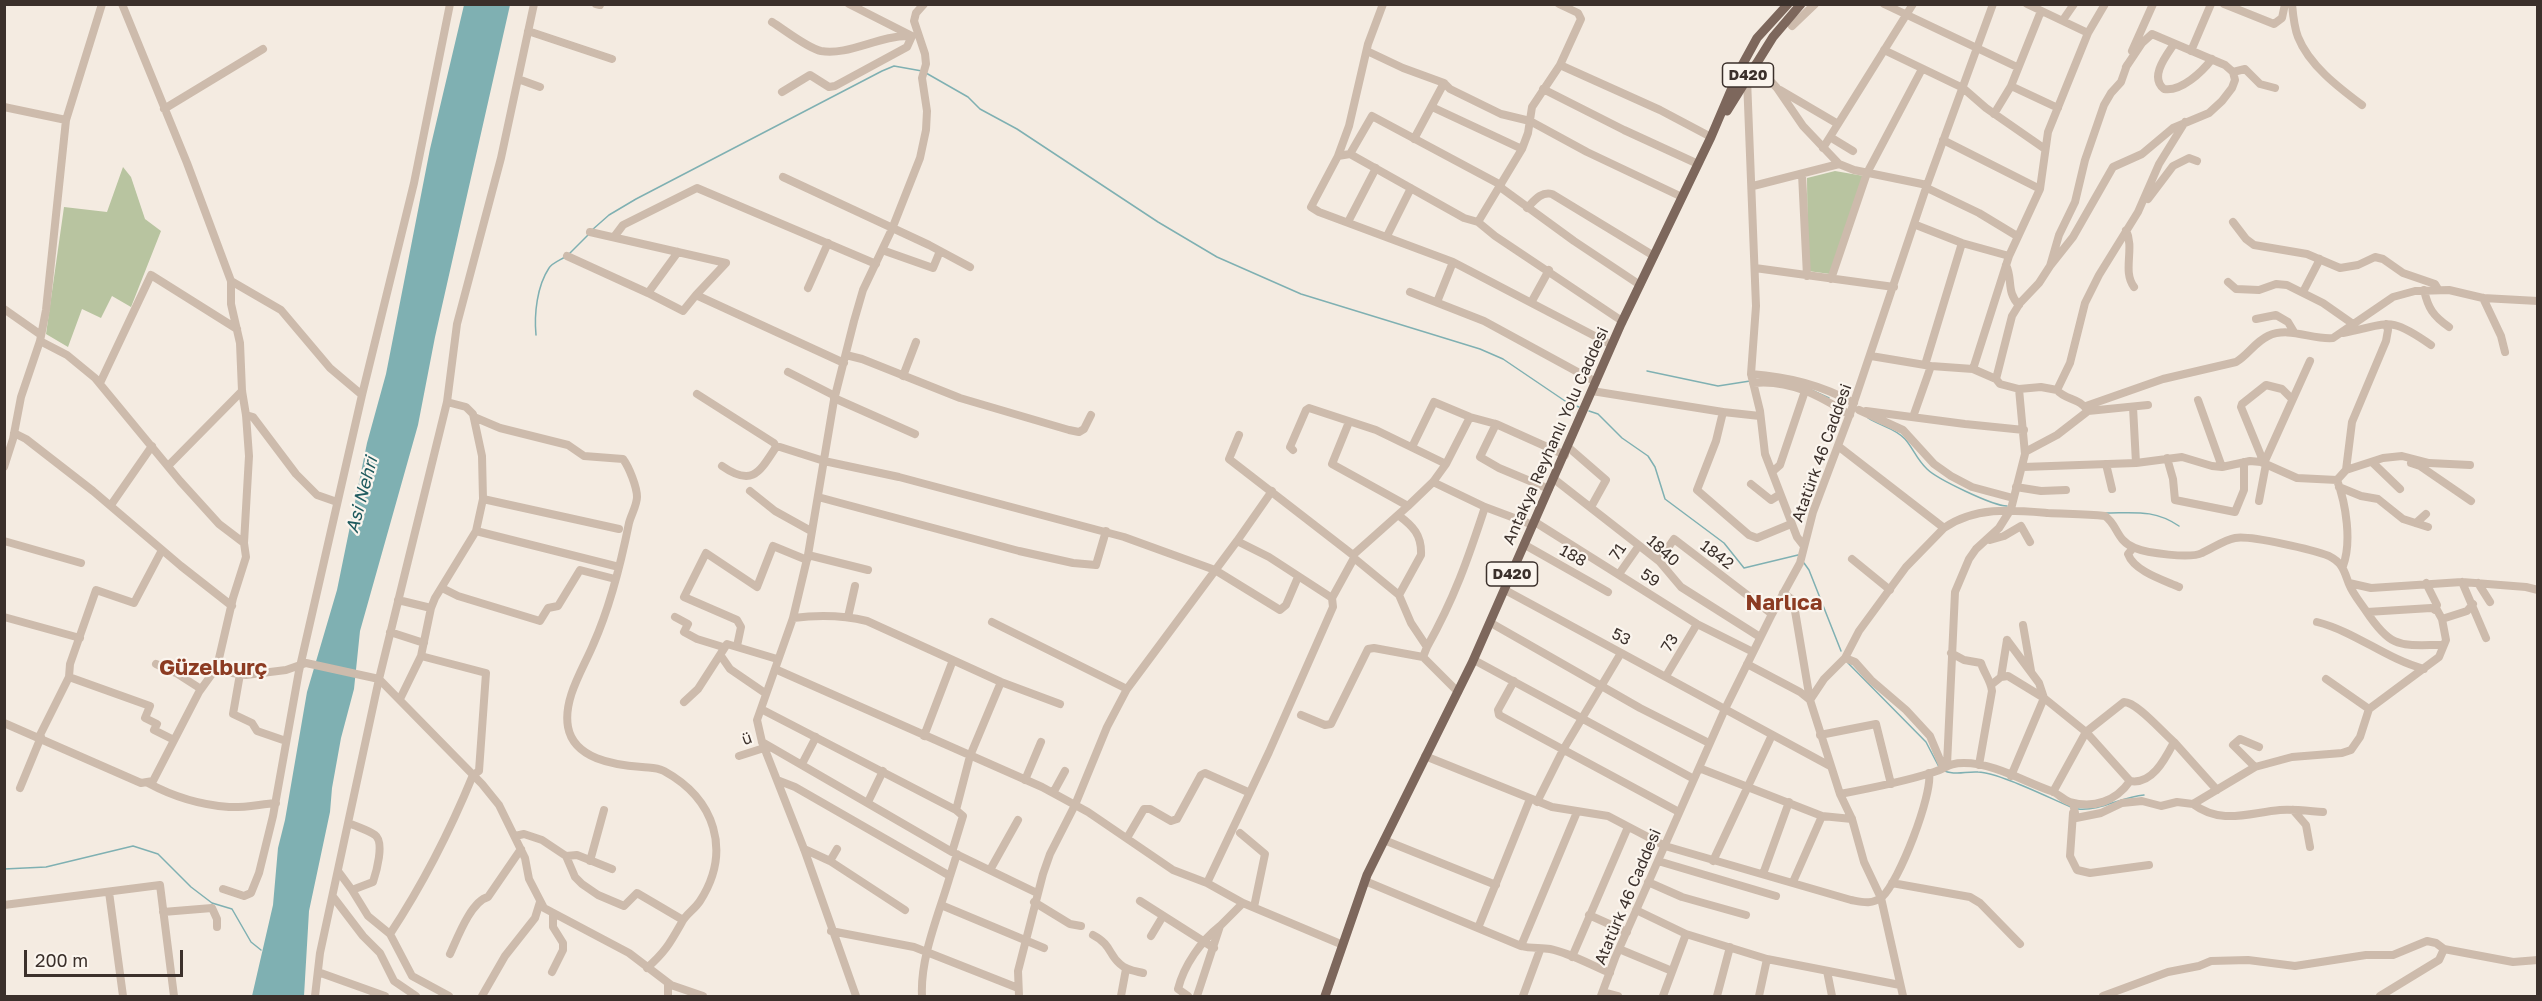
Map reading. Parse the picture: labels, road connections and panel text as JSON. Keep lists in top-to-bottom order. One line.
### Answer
{"streets":{"main road":["D420","Antakya Reyhanlı Yolu Caddesi"],"street":["Atatürk 46 Caddesi","1840","71","1842","188","59","53","73","ü"]},"crossings":[["D420","Antakya Reyhanlı Yolu Caddesi"],["Antakya Reyhanlı Yolu Caddesi","1840"],["Antakya Reyhanlı Yolu Caddesi","188"],["Antakya Reyhanlı Yolu Caddesi","59"],["Antakya Reyhanlı Yolu Caddesi","53"],["Atatürk 46 Caddesi","1840"],["Atatürk 46 Caddesi","1842"],["Atatürk 46 Caddesi","59"],["Atatürk 46 Caddesi","53"],["1840","71"],["1840","1842"],["71","59"],["59","73"],["53","73"]],"districts":["Narlıca","Güzelburç"],"water":["Asi Nehri"],"scale_bar":"200 m"}
